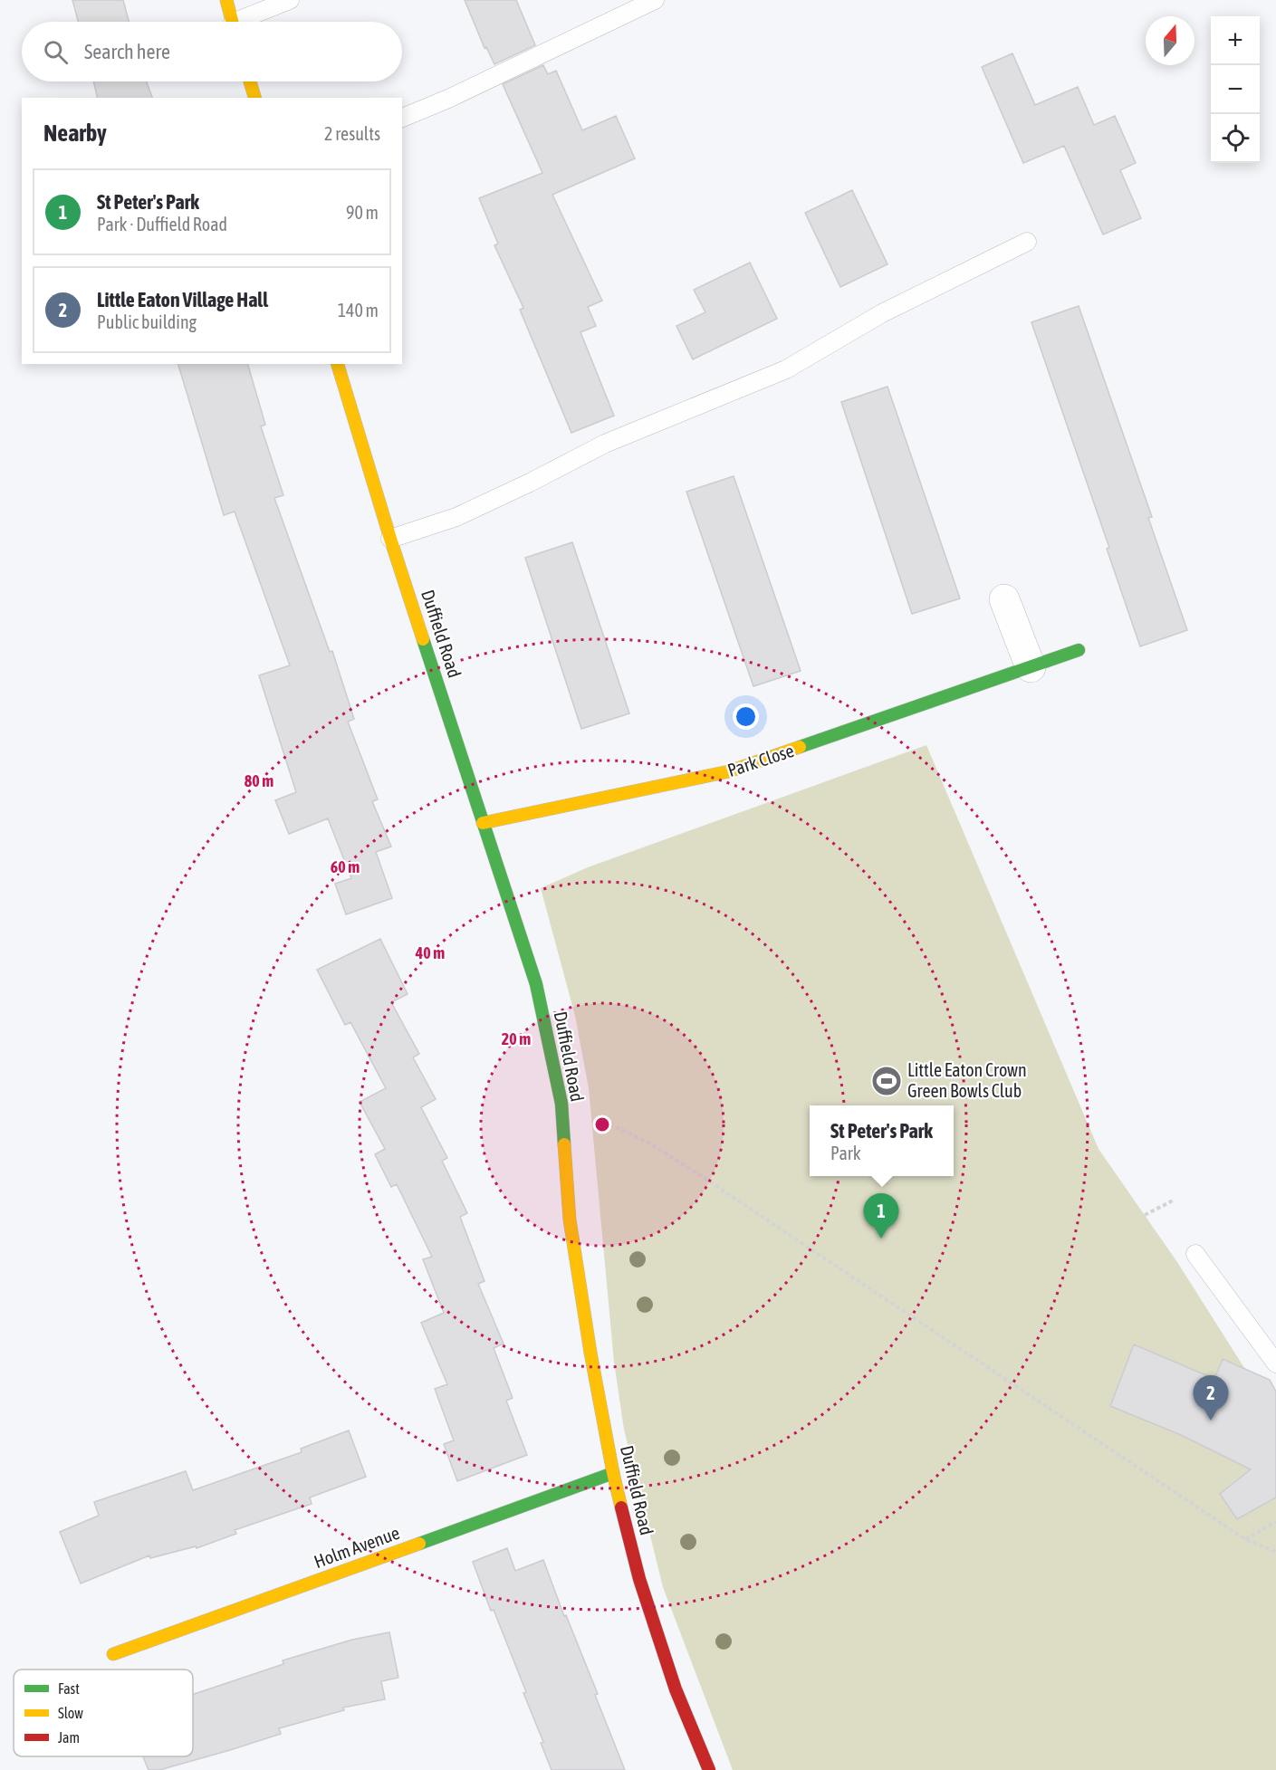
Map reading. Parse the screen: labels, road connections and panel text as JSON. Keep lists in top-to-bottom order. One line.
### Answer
{"streets":{"street":["Duffield Road","Park Close","Holm Avenue"]},"crossings":[["Duffield Road","Park Close"],["Duffield Road","Holm Avenue"]],"places":{"sports":["Little Eaton Crown Green Bowls Club"]},"legend":["Fast","Slow","Jam"],"north":"top","page":{"map_buttons":["+","−"],"search":"Search here","heading":["Nearby","2 results"],"list":[{"mark":"1","name":"St Peter's Park","note":"Park · Duffield Road","value":"90 m"},{"mark":"2","name":"Little Eaton Village Hall","note":"Public building","value":"140 m"}],"popup":["St Peter's Park","Park"],"pins":["1","2"]},"rings":["80 m","60 m","40 m","20 m"]}
